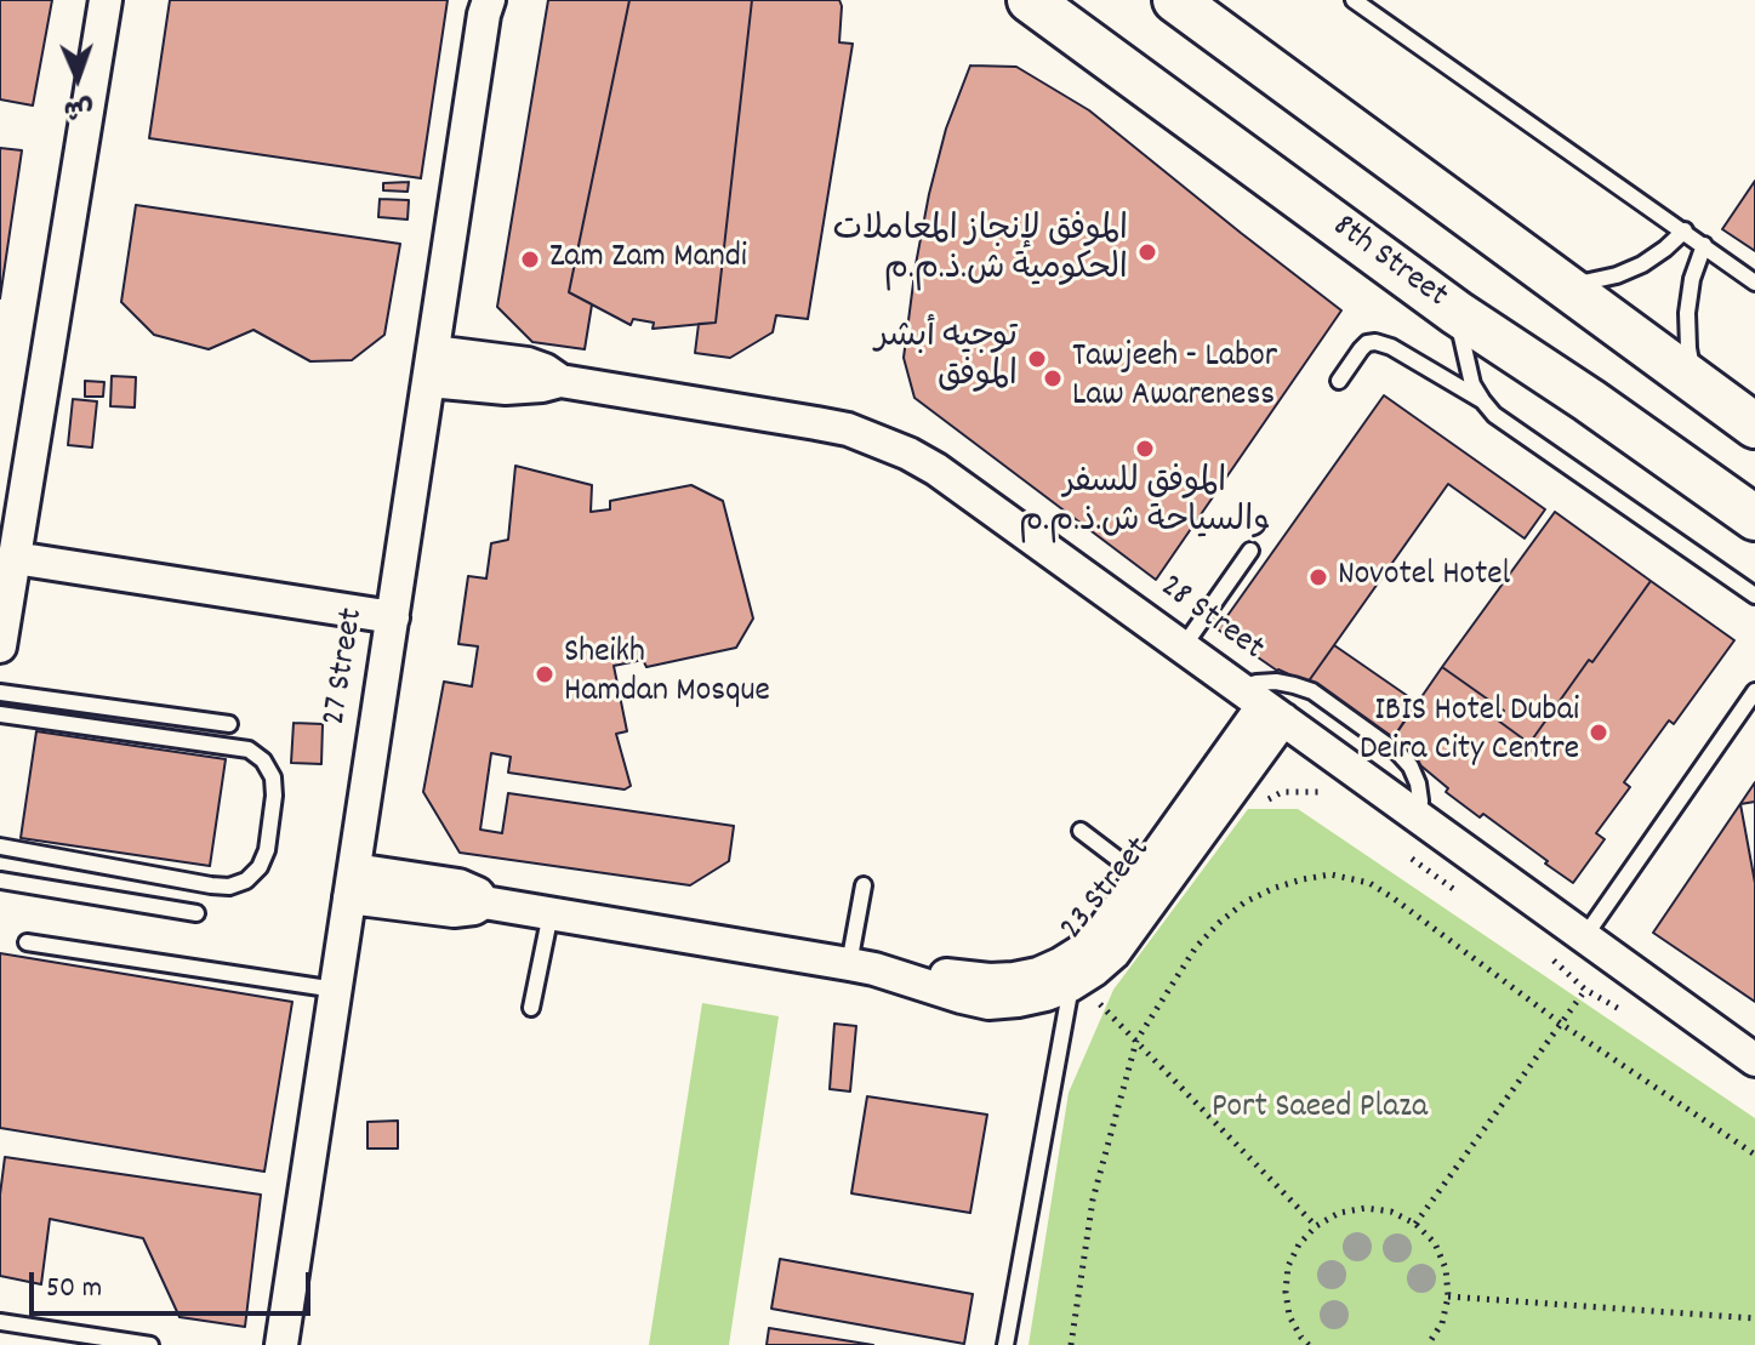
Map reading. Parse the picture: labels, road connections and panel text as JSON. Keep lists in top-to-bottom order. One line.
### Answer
{"streets":{"street":["8th Street","28 Street","27 Street","23 Street"]},"crossings":[["28 Street","27 Street"],["28 Street","23 Street"],["27 Street","23 Street"]],"parks":["Port Saeed Plaza"],"places":["الموفق لإنجاز المعاملات الحكومية ش.ذ.م.م","Zam Zam Mandi","توجيه أبشر الموفق","Tawjeeh - Labor Law Awareness","الموفق للسفر والسياحة ش.ذ.م.م","Novotel Hotel","Sheikh Hamdan Mosque","IBIS Hotel Dubai Deira City Centre"],"scale_bar":"50 m","north":"bottom"}
